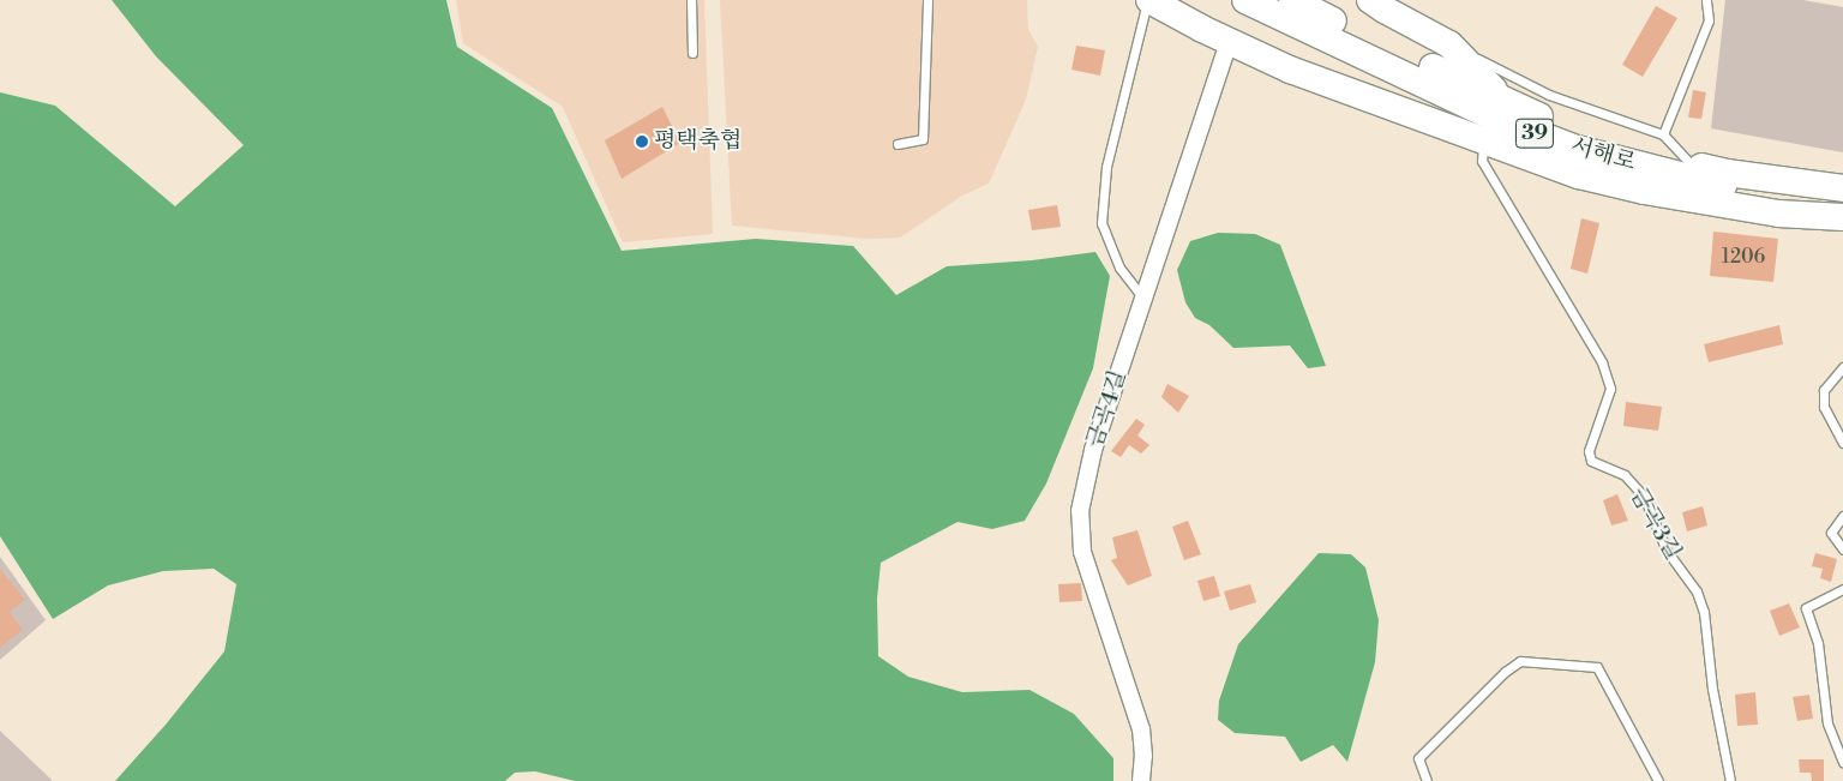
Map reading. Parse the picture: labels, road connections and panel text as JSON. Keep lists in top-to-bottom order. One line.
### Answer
{"streets":{"main road":["39","서해로"],"street":["금곡4길"],"lane":["금곡3길"]},"places":["평택축협"],"house_numbers":["1206"]}
